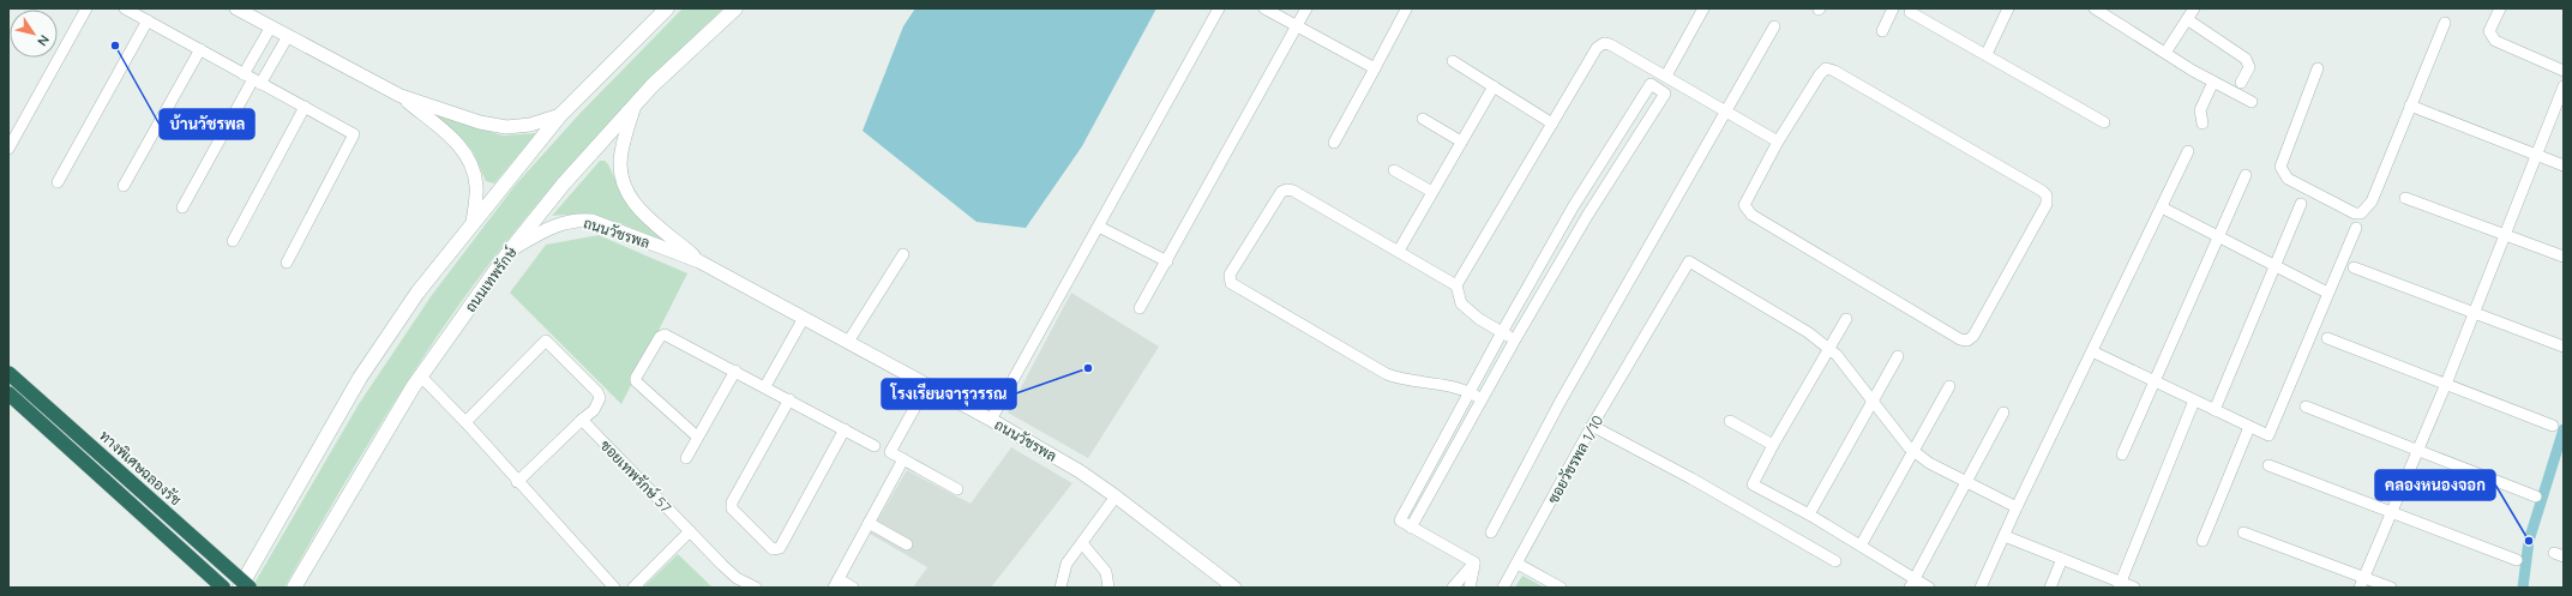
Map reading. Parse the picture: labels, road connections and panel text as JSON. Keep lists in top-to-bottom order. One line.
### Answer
{"streets":{"highway":["ทางพิเศษฉลองรัช"],"main road":["ถนนเทพรักษ์"],"street":["ถนนวัชรพล","ซอยวัชรพล 1/10","ซอยเทพรักษ์ 57"]},"crossings":[["ถนนวัชรพล","ถนนเทพรักษ์"]],"places":["บ้านวัชรพล","โรงเรียนจารุวรรณ","คลองหนองจอก"],"north":"bottom right"}
